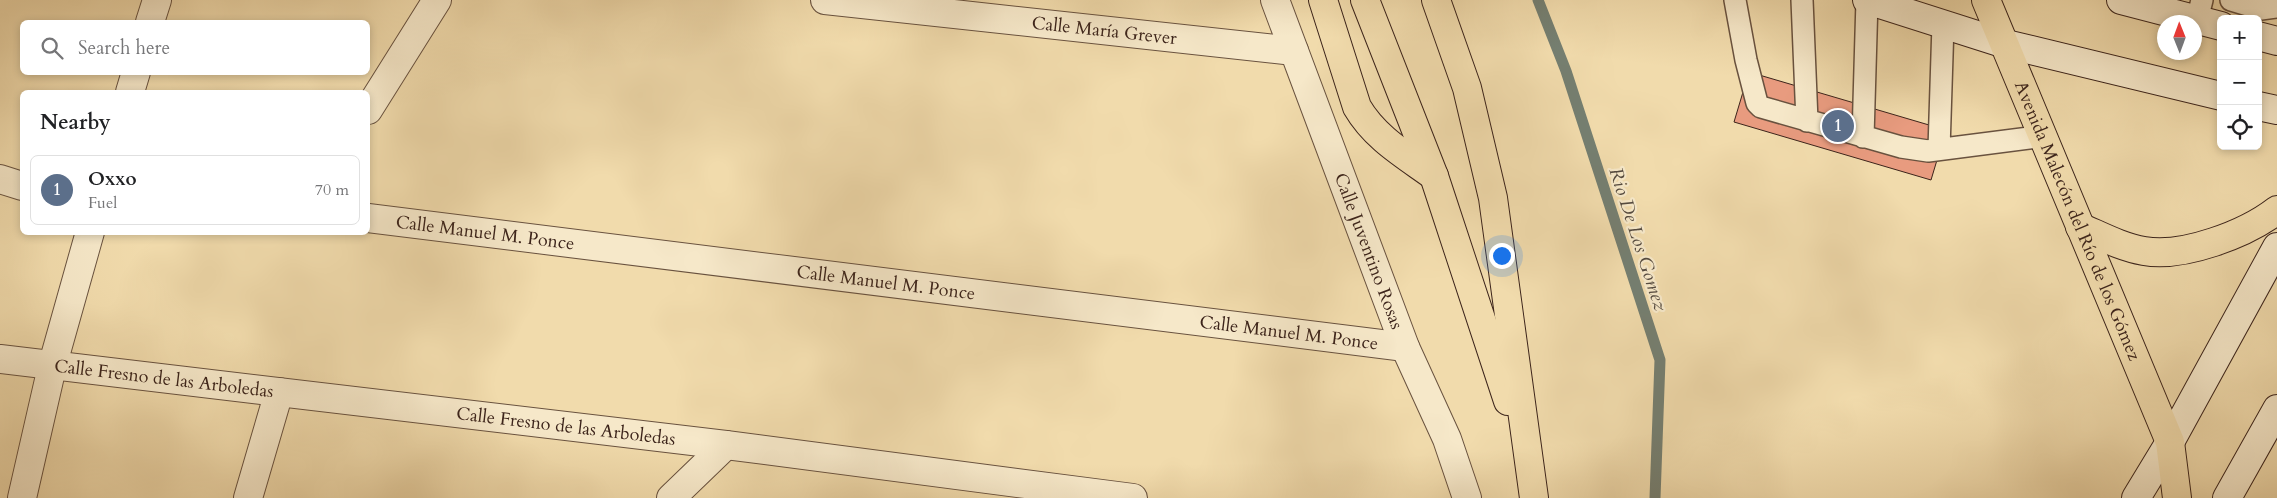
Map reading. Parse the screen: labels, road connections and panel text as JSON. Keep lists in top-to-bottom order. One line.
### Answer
{"streets":{"main road":["Avenida Malecón del Río de los Gómez"],"street":["Calle María Grever","Calle Manuel M. Ponce","Calle Juventino Rosas","Calle Fresno de las Arboledas"]},"crossings":[["Calle María Grever","Calle Juventino Rosas"],["Calle Manuel M. Ponce","Calle Juventino Rosas"]],"water":["Rio De Los Gomez"],"north":"top","page":{"map_buttons":["+","−"],"search":"Search here","heading":"Nearby","pins":"1","list":[{"mark":"1","name":"Oxxo","note":"Fuel","value":"70 m"}]}}
